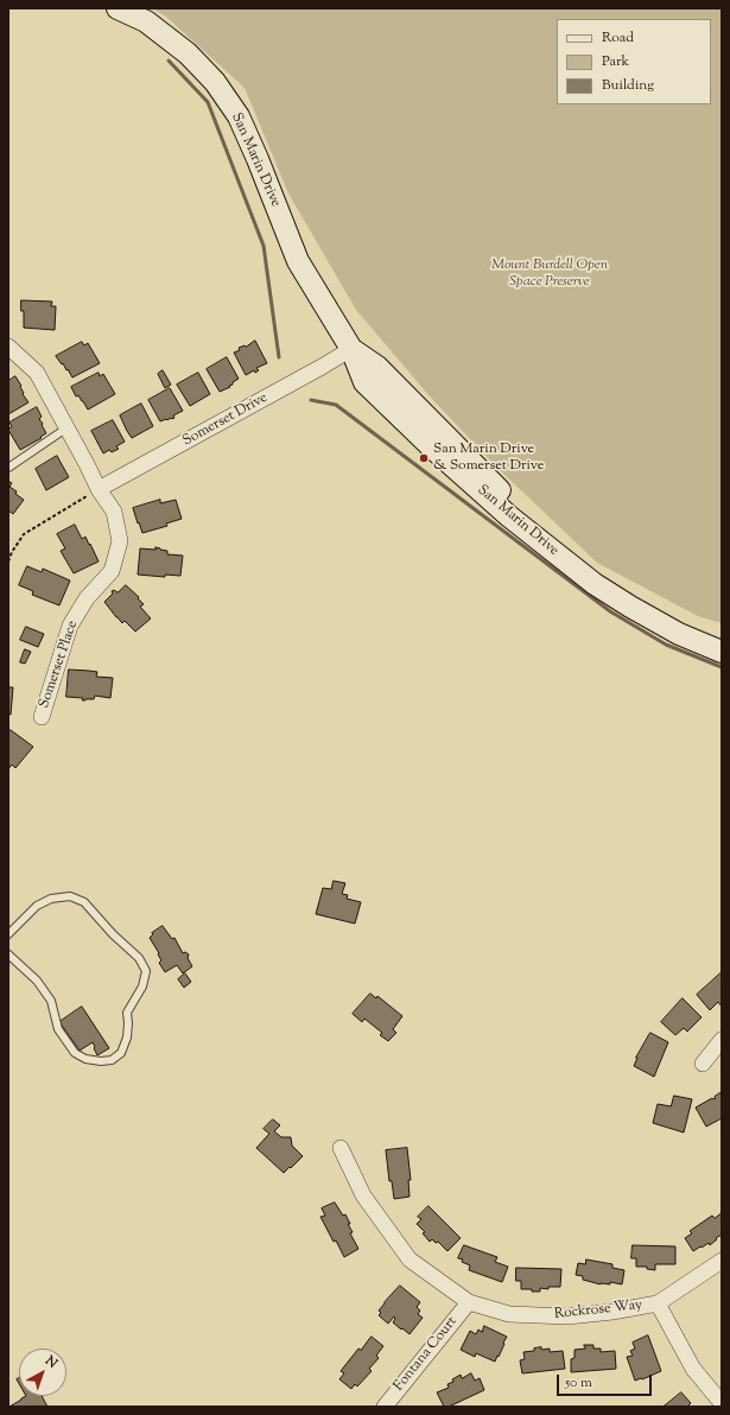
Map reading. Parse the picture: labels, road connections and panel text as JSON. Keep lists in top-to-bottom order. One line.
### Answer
{"streets":{"main road":["San Marin Drive"],"street":["Somerset Drive","Somerset Place","Rockrose Way","Fontana Court"]},"crossings":[["San Marin Drive","Somerset Drive"],["Somerset Drive","Somerset Place"],["Rockrose Way","Fontana Court"]],"parks":["Mount Burdell Open Space Preserve"],"places":["San Marin Drive & Somerset Drive"],"legend":["Road","Park","Building"],"scale_bar":"50 m","north":"top right"}
